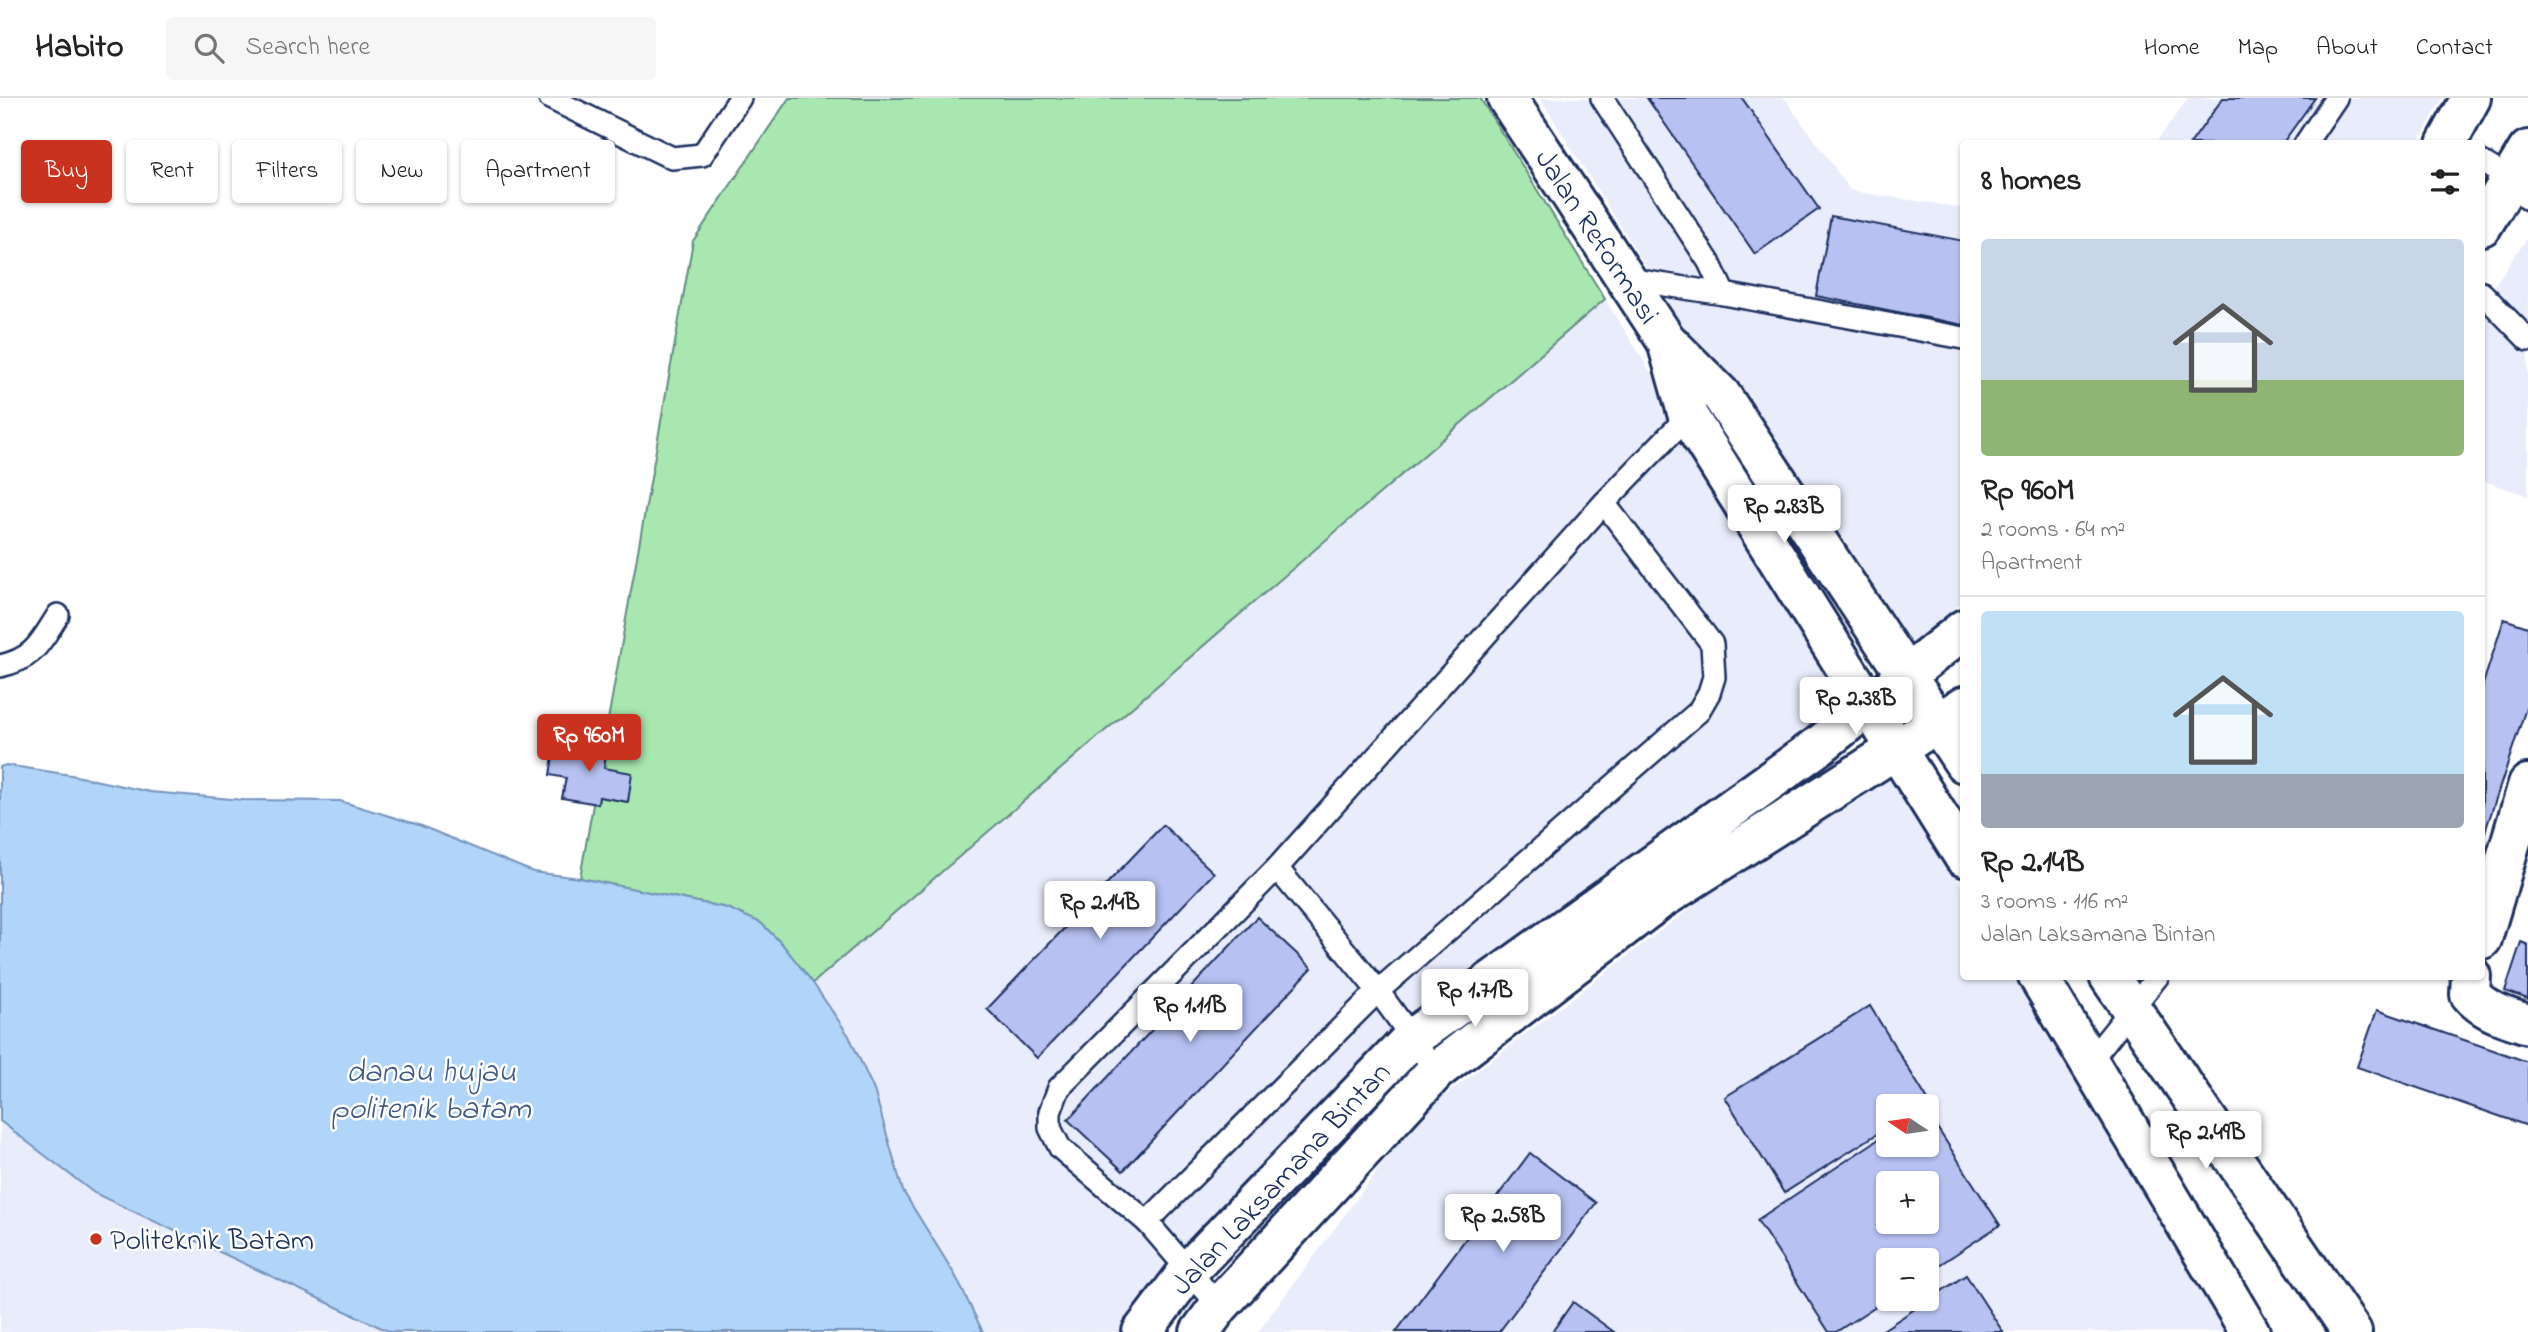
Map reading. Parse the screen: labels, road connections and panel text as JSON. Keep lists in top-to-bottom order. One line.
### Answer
{"streets":{"street":["Jalan Reformasi","Jalan Laksamana Bintan"]},"crossings":[["Jalan Reformasi","Jalan Laksamana Bintan"]],"water":["danau hujau politenik batam"],"places":["Politeknik Batam"],"north":"left","page":{"header":"Habito","search":"Search here","nav":["Home","Map","About","Contact"],"chip":["Buy","Rent","Filters","New","Apartment"],"heading":"8 homes","list":[{"name":"Rp 960M","note":"2 rooms · 64 m² · Apartment"},{"name":"Rp 2.14B","note":"3 rooms · 116 m² · Jalan Laksamana Bintan"}],"price":["Rp 2.83B","Rp 2.38B","Rp 960M","Rp 2.14B","Rp 1.71B","Rp 1.11B","Rp 2.49B","Rp 2.58B"],"map_buttons":["+","−"]}}
